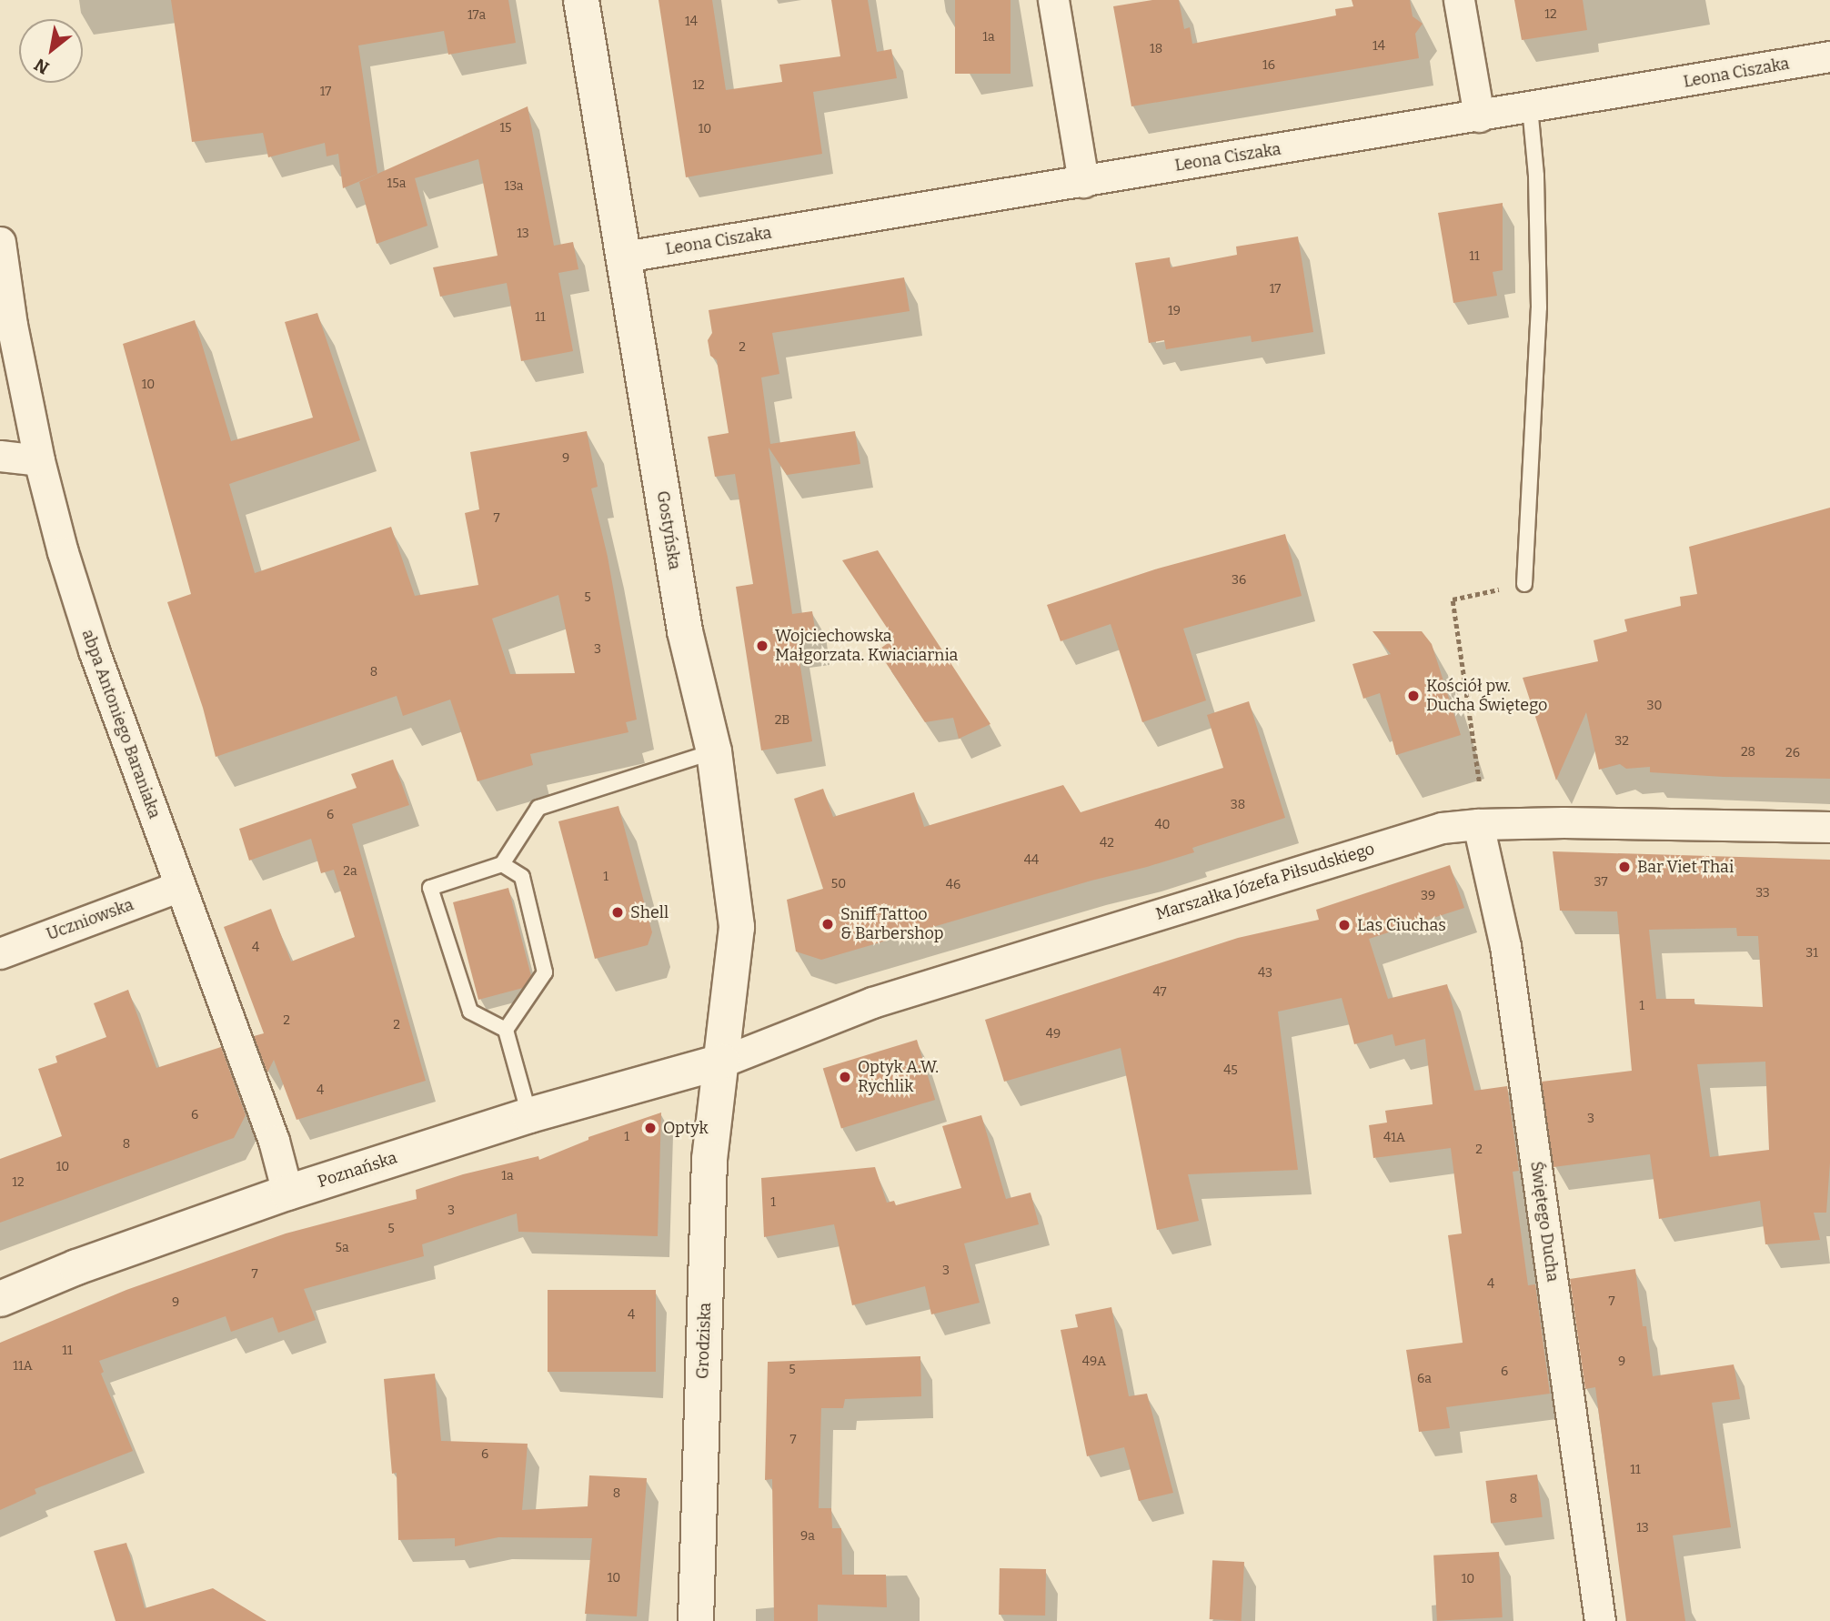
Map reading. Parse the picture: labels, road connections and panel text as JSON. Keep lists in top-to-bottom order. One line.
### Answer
{"streets":{"main road":["Gostyńska","Poznańska","Grodziska"],"street":["Leona Ciszaka","abpa Antoniego Baraniaka","Marszałka Józefa Piłsudskiego","Uczniowska","Świętego Ducha"]},"crossings":[["Leona Ciszaka","Gostyńska"],["Gostyńska","Marszałka Józefa Piłsudskiego"],["Gostyńska","Poznańska"],["Gostyńska","Grodziska"],["abpa Antoniego Baraniaka","Uczniowska"],["abpa Antoniego Baraniaka","Poznańska"],["Marszałka Józefa Piłsudskiego","Poznańska"],["Marszałka Józefa Piłsudskiego","Świętego Ducha"],["Marszałka Józefa Piłsudskiego","Grodziska"],["Poznańska","Grodziska"]],"places":["Wojciechowska Małgorzata. Kwiaciarnia","Kościół pw. Ducha Świętego","Bar Viet Thai","Shell","Sniff Tattoo & Barbershop","Las Ciuchas","Optyk A.W. Rychlik","Optyk"],"house_numbers":["12","17a","14","1a","14","18","16","12","17","15","10","15a","13a","13","11","17","19","11","2","10","9","7","36","5","3","8","30","2B","32","28","26","38","6","40","42","44","2a","1","37","50","46","33","39","4","31","43","47","1","2","2","49","45","4","6","3","1","41A","8","2","10","1a","12","1","3","5","5a","3","7","4","7","9","4","11","49A","9","11A","5","6","6a","7","6","11","8","8","13","9a","10","10"],"north":"bottom left"}
